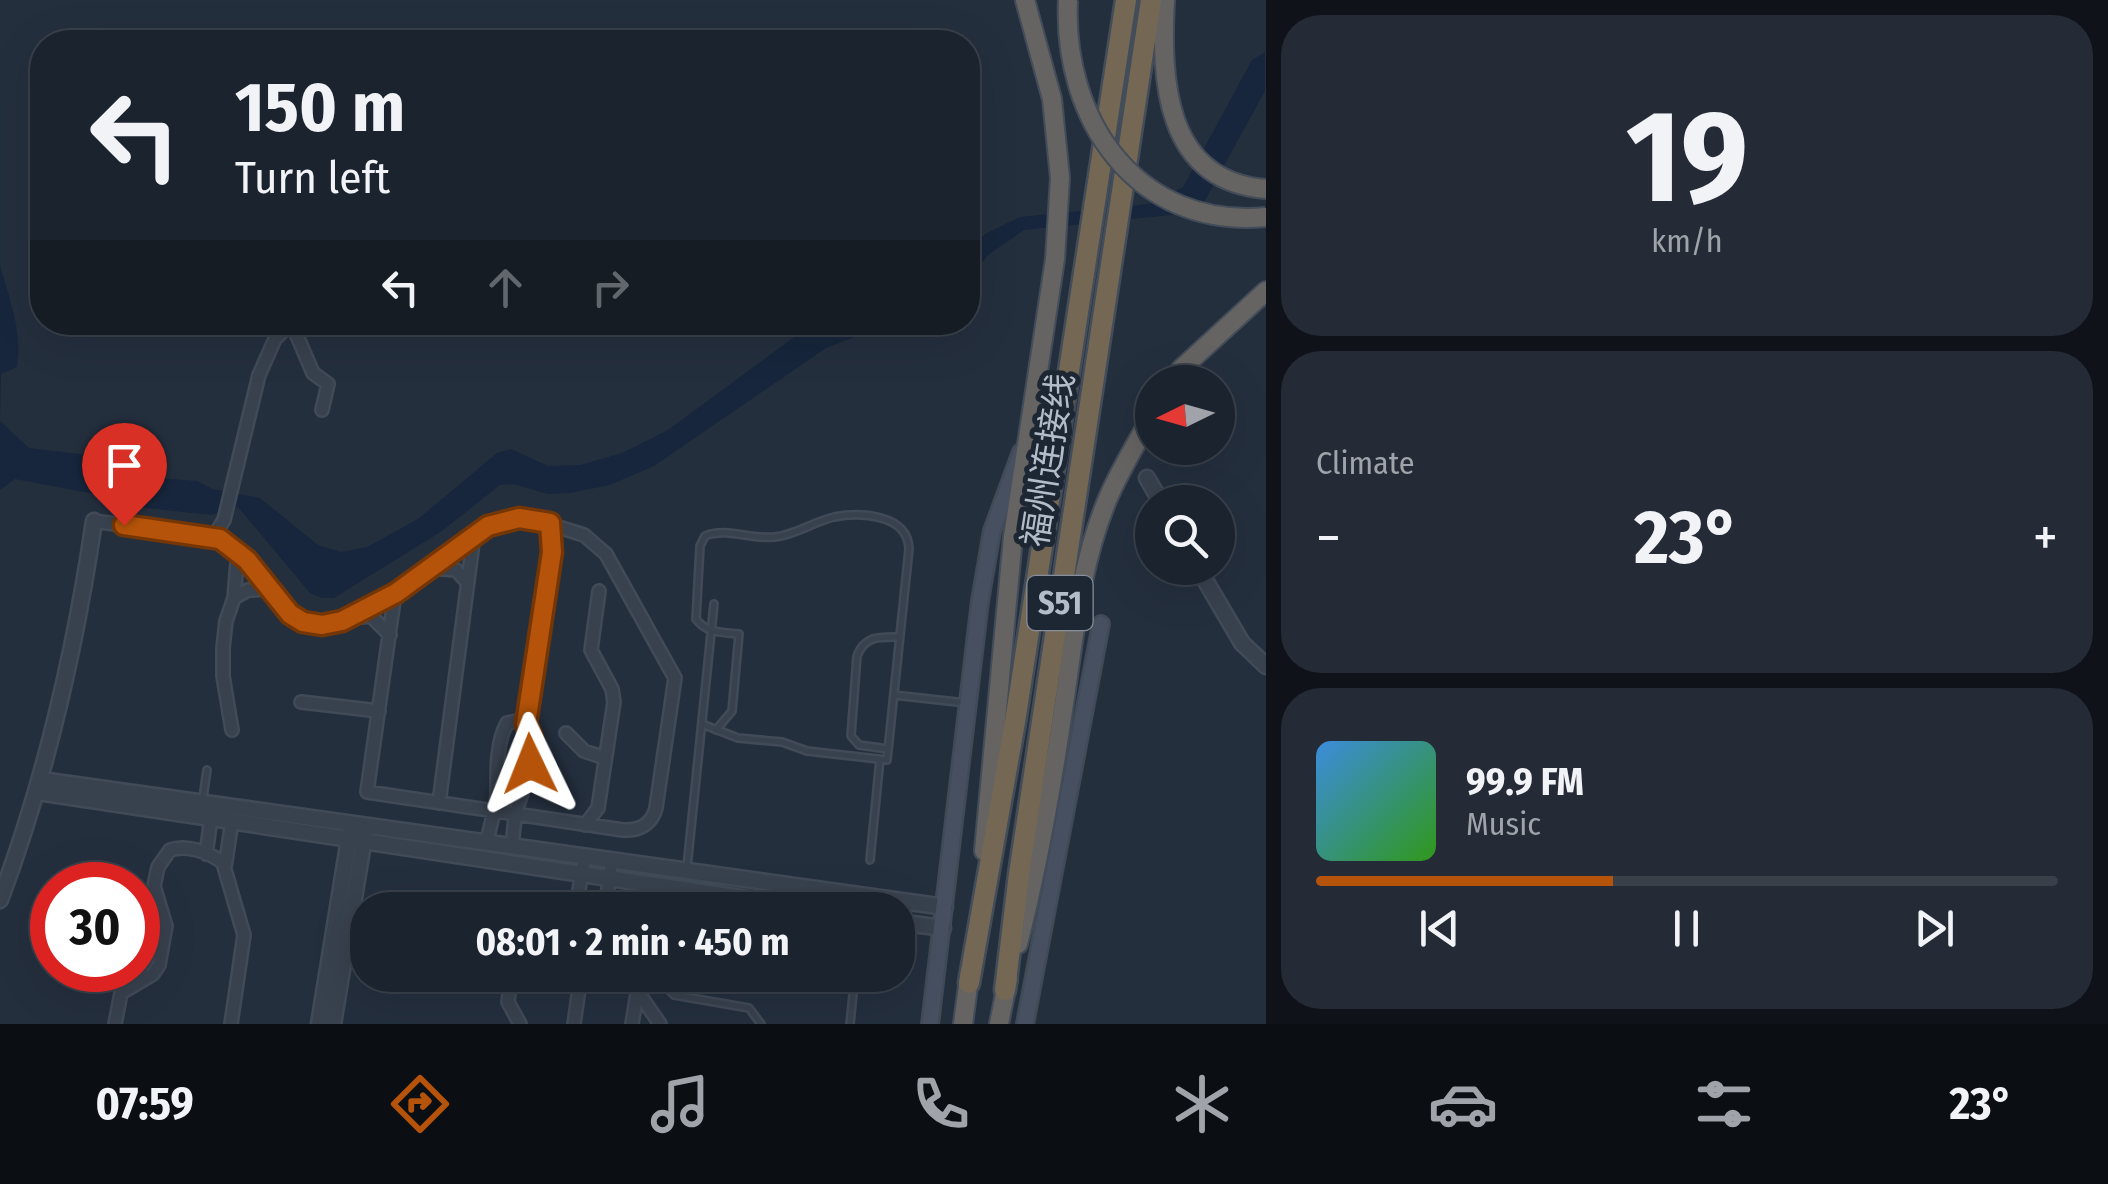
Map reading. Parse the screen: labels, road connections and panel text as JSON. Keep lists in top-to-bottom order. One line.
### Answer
{"streets":{"highway":["福州连接线","S51"]},"north":"left","page":{"tile":[["19","km/h"],"Climate"],"turn":["150 m","Turn left"],"heat":["−","23°","+"],"song":["99.9 FM","Music"],"limit":"30","trip":"08:01 · 2 min · 450 m","tabs":["07:59","23°"]}}
